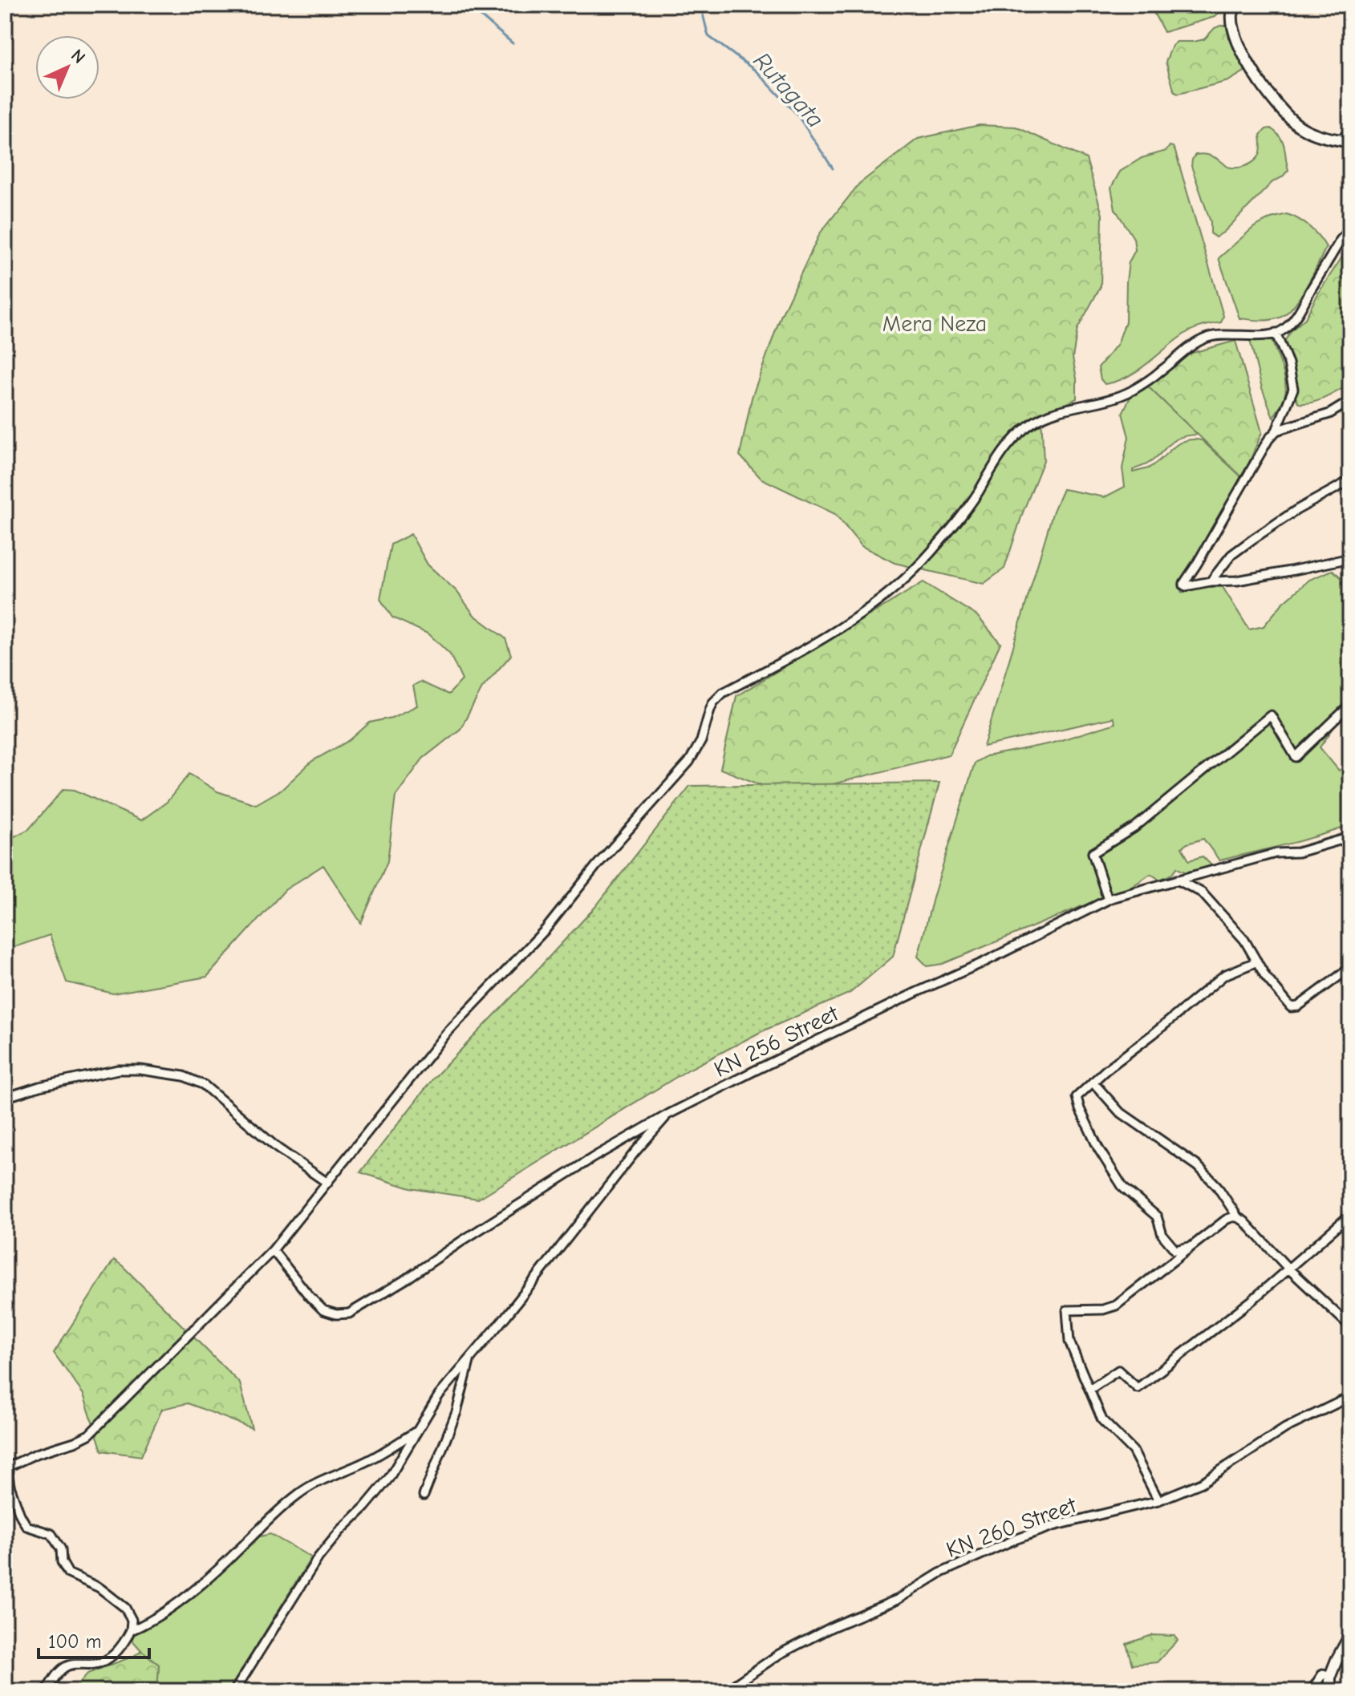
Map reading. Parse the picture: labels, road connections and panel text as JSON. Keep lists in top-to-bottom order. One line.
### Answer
{"streets":{"street":["KN 256 Street","KN 260 Street"]},"water":["Rutagata"],"parks":["Mera Neza"],"scale_bar":"100 m","north":"top right"}
